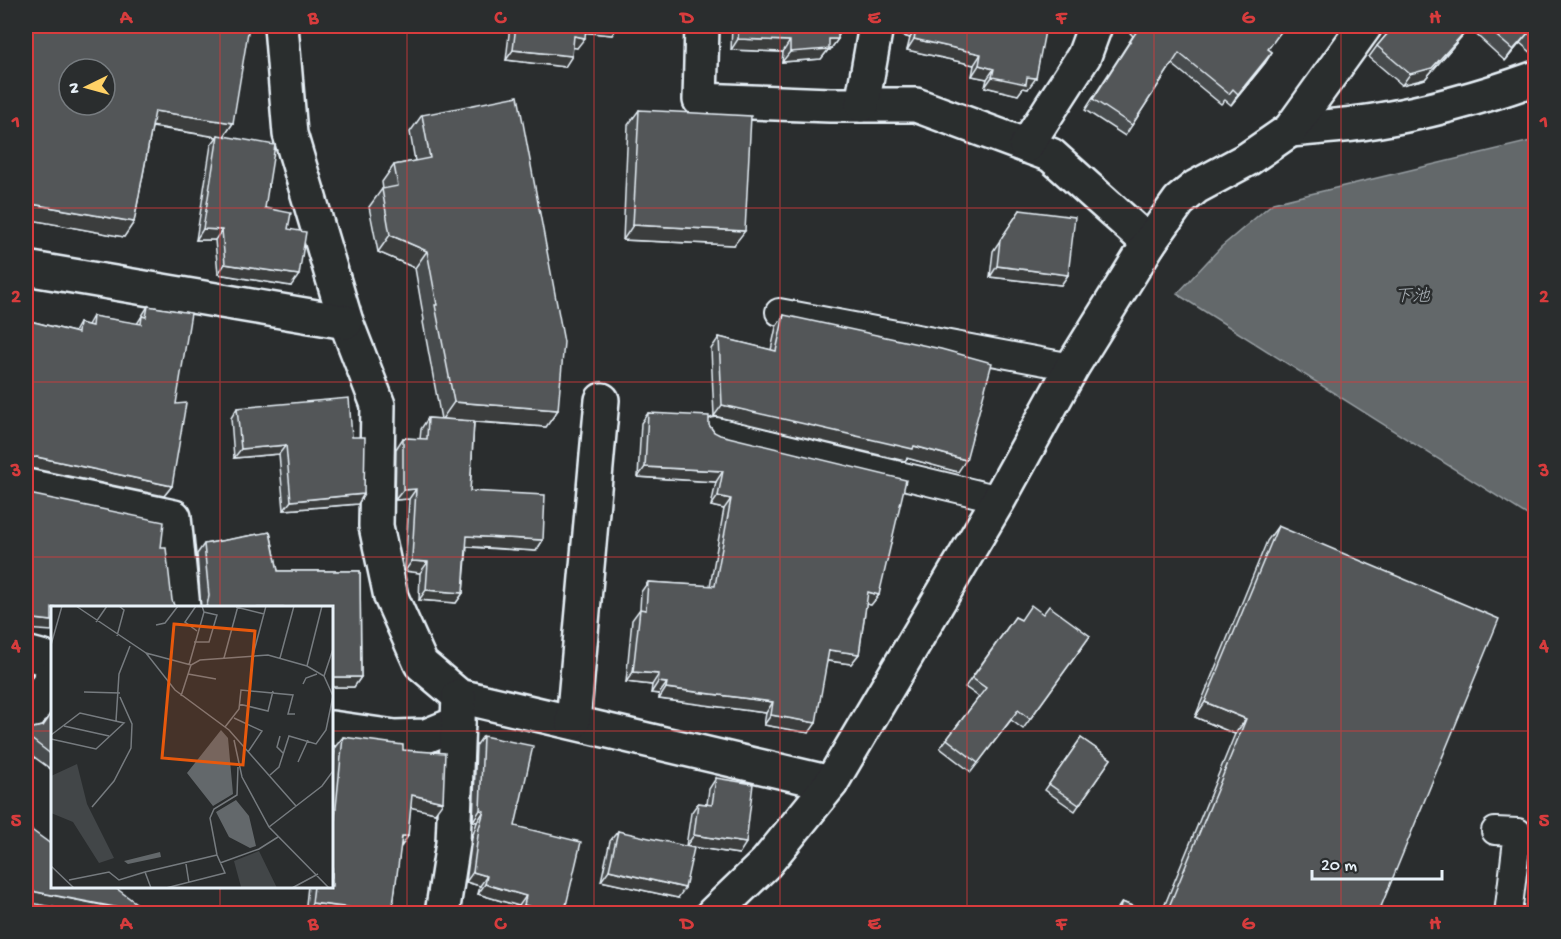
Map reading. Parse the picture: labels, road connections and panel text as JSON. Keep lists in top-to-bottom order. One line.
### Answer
{"water":["下池"],"scale_bar":"20 m","north":"left","grid":{"columns":["A","B","C","D","E","F","G","H"],"rows":["1","2","3","4","5"]}}
